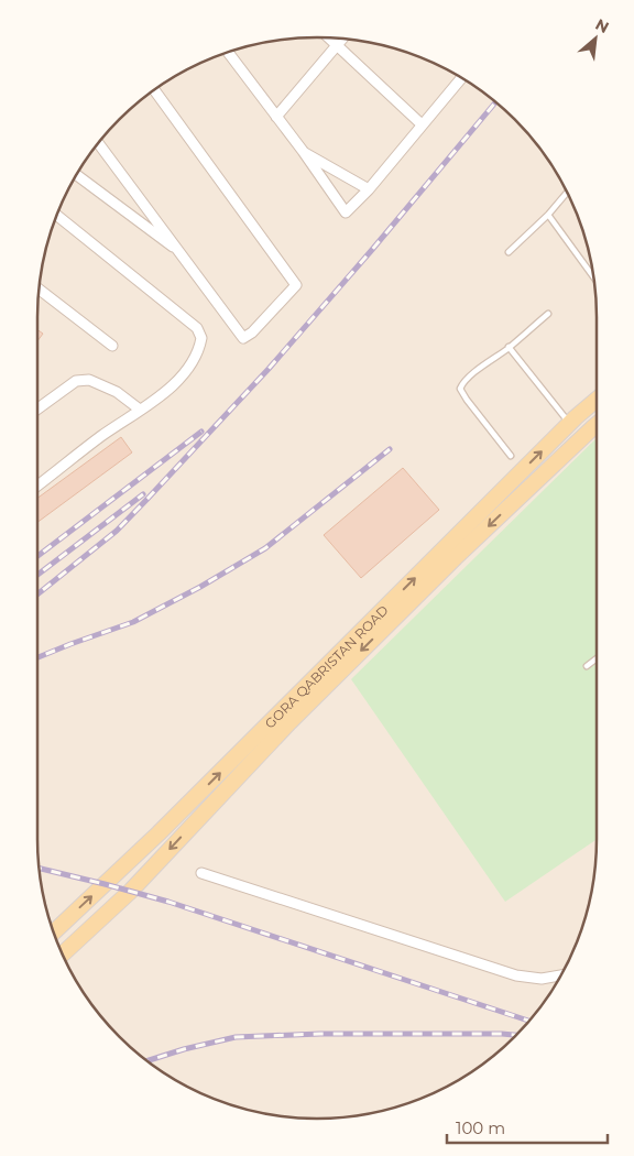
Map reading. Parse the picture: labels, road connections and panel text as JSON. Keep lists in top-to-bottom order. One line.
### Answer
{"streets":{"main road":["GORA QABRISTAN ROAD"]},"scale_bar":"100 m","north":"top right"}
